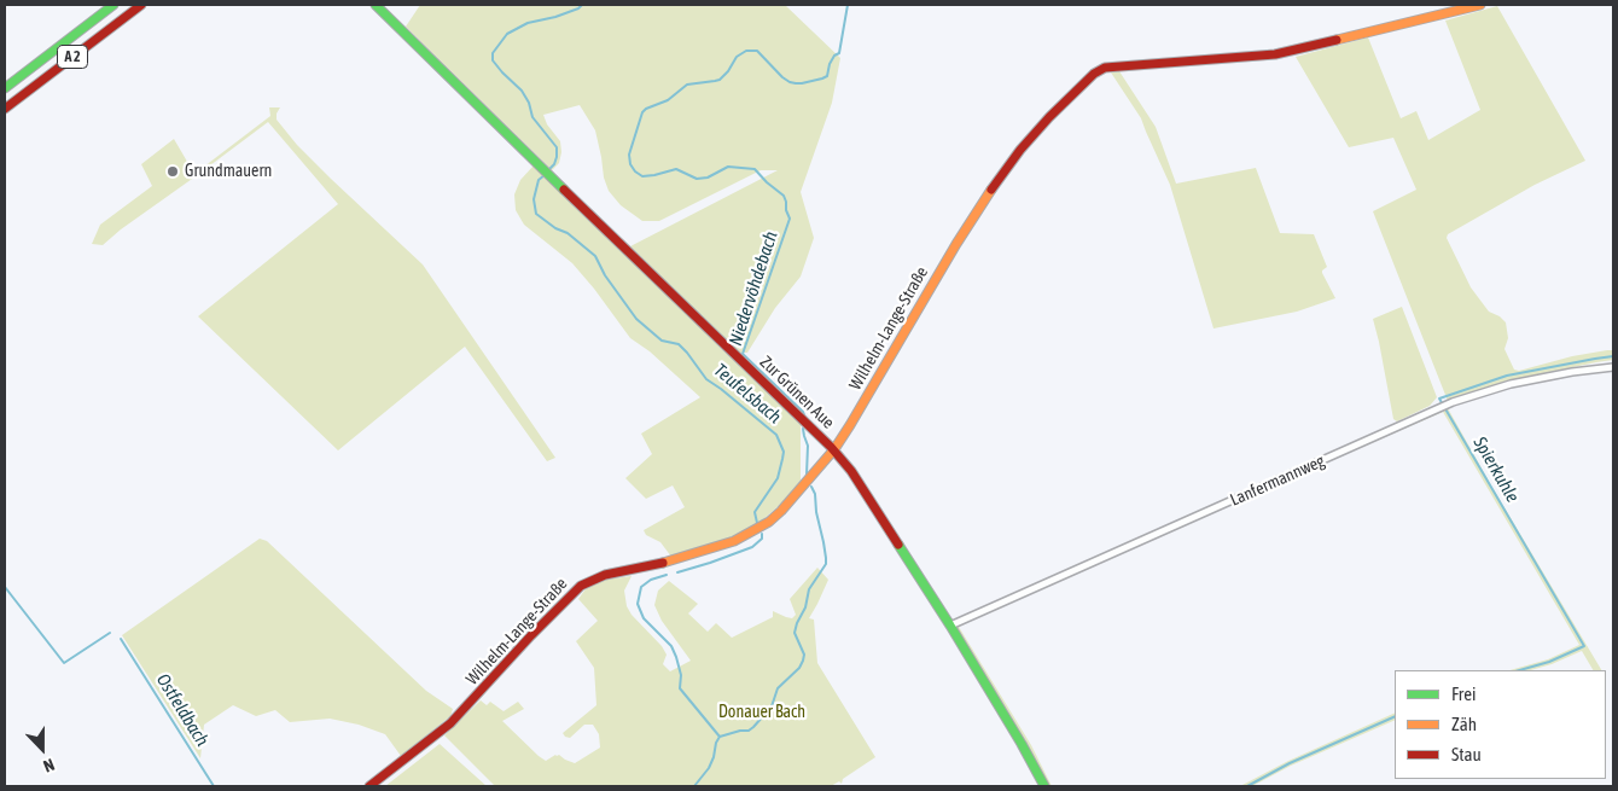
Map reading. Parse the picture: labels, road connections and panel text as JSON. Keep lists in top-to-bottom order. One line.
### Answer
{"streets":{"main road":["A 2","Wilhelm-Lange-Straße","Zur Grünen Aue"],"street":["Lanfermannweg"]},"crossings":[["Wilhelm-Lange-Straße","Zur Grünen Aue"],["Zur Grünen Aue","Lanfermannweg"]],"water":["Niedervöhdebach","Teufelsbach","Spierkuhle","Ostfeldbach"],"parks":["Donauer Bach"],"places":["Grundmauern"],"legend":["Frei","Zäh","Stau"],"north":"bottom"}
